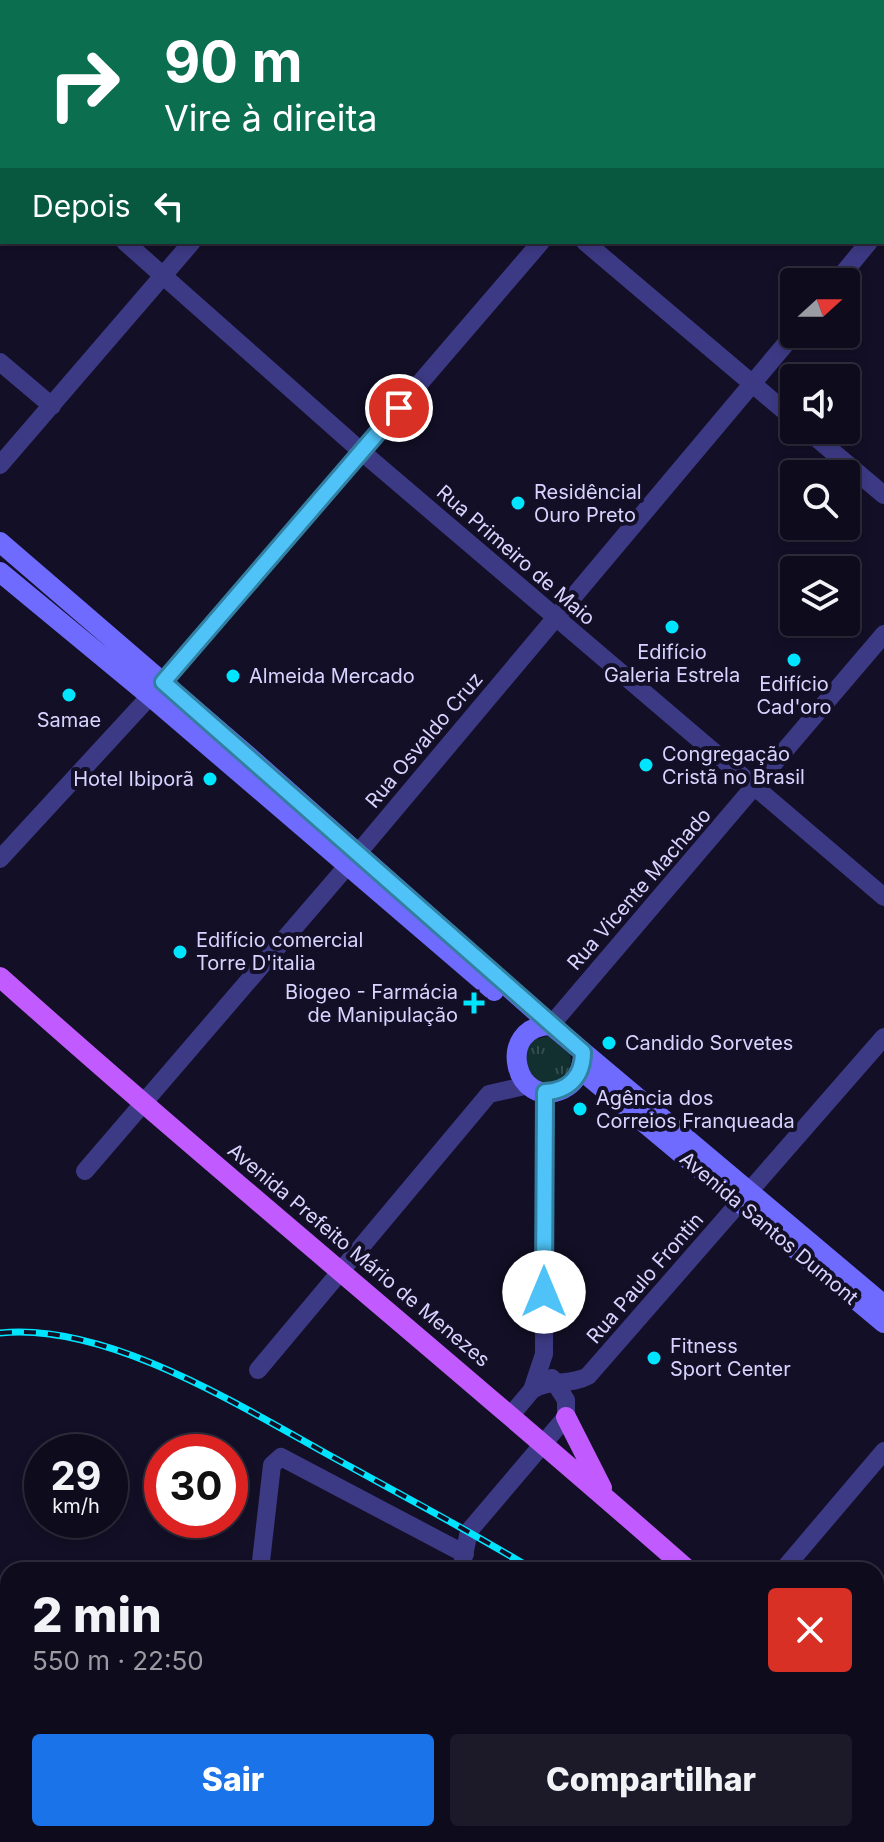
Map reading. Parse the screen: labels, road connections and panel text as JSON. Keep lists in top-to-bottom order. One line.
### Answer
{"streets":{"main road":["Avenida Santos Dumont","Avenida Prefeito Mário de Menezes"],"street":["Rua Primeiro de Maio","Rua Osvaldo Cruz","Rua Vicente Machado","Rua Paulo Frontin"]},"crossings":[["Rua Primeiro de Maio","Rua Osvaldo Cruz"],["Rua Primeiro de Maio","Rua Vicente Machado"],["Rua Osvaldo Cruz","Avenida Santos Dumont"],["Rua Osvaldo Cruz","Avenida Prefeito Mário de Menezes"],["Rua Vicente Machado","Avenida Santos Dumont"],["Avenida Santos Dumont","Rua Paulo Frontin"],["Avenida Prefeito Mário de Menezes","Rua Paulo Frontin"]],"places":{"other":["Residêncial Ouro Preto","Edifício Galeria Estrela","Edifício Cad'oro","Almeida Mercado","Samae","Congregação Cristã no Brasil","Hotel Ibiporã","Edifício comercial Torre D'italia","Candido Sorvetes","Agência dos Correios Franqueada","Fitness Sport Center"],"health":["Biogeo - Farmácia de Manipulação"]},"north":"right","page":{"turn":["90 m","Vire à direita"],"then":"Depois","speed":"29 km/h","limit":"30","heading":["2 min","550 m · 22:50"],"buttons":["Sair","Compartilhar"]}}
